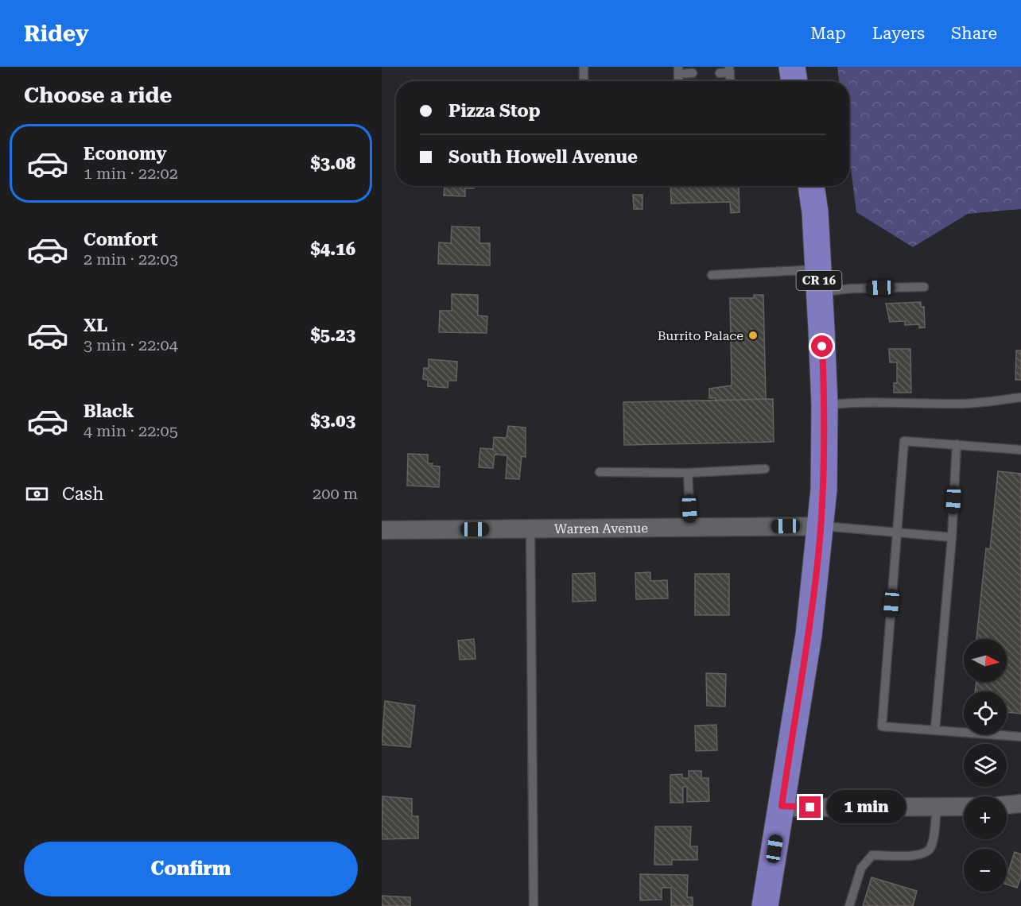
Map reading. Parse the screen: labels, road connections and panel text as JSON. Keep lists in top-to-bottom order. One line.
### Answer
{"streets":{"main road":["CR 16"],"street":["Warren Avenue"]},"crossings":[["CR 16","Warren Avenue"]],"places":["Burrito Palace"],"north":"right","page":{"header":"Ridey","nav":["Map","Layers","Share"],"heading":"Choose a ride","banner":["Pizza Stop","South Howell Avenue"],"list":[{"name":"Economy","note":"1 min · 22:02","value":"$3.08"},{"name":"Comfort","note":"2 min · 22:03","value":"$4.16"},{"name":"XL","note":"3 min · 22:04","value":"$5.23"},{"name":"Black","note":"4 min · 22:05","value":"$3.03"}],"pay":["Cash","200 m"],"map_buttons":["+","−"],"bubble":"1 min","buttons":"Confirm"}}
